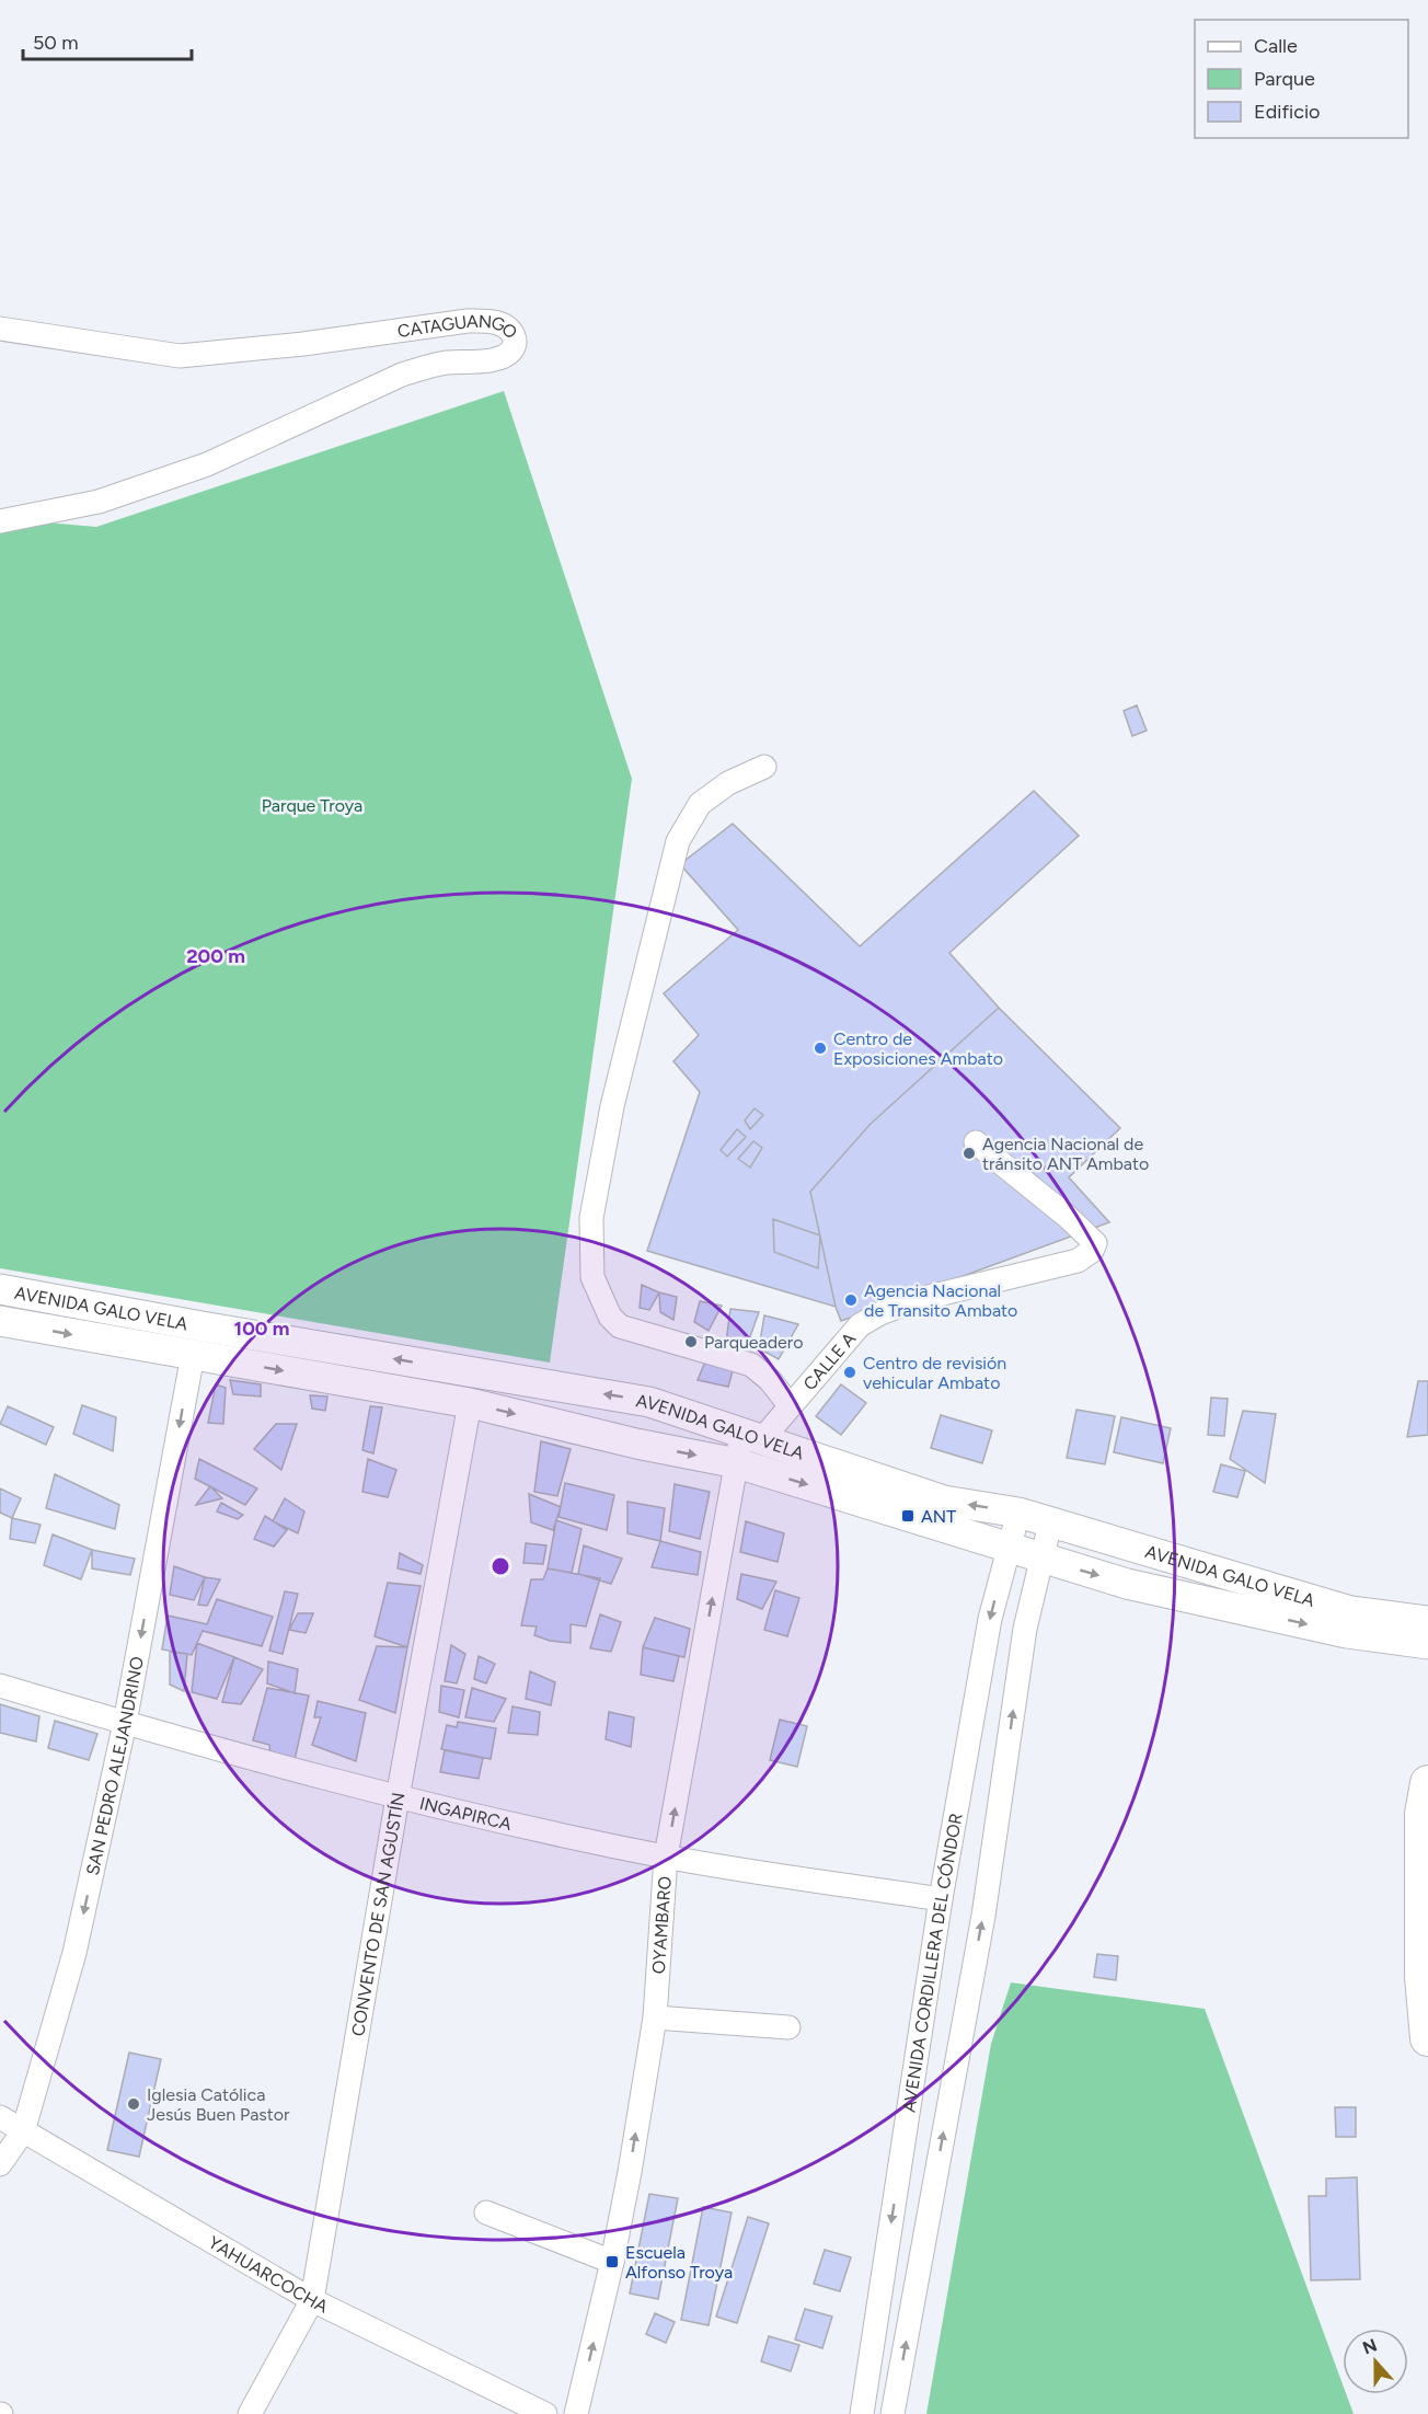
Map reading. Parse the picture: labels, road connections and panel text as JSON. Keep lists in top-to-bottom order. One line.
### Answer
{"streets":{"main road":["AVENIDA GALO VELA"],"street":["CATAGUANGO","CALLE A","SAN PEDRO ALEJANDRINO","INGAPIRCA","CONVENTO DE SAN AGUSTÍN","OYAMBARO","AVENIDA CORDILLERA DEL CÓNDOR","YAHUARCOCHA"]},"crossings":[["AVENIDA GALO VELA","CALLE A"],["AVENIDA GALO VELA","SAN PEDRO ALEJANDRINO"],["AVENIDA GALO VELA","CONVENTO DE SAN AGUSTÍN"],["AVENIDA GALO VELA","OYAMBARO"],["AVENIDA GALO VELA","AVENIDA CORDILLERA DEL CÓNDOR"],["CALLE A","OYAMBARO"],["SAN PEDRO ALEJANDRINO","INGAPIRCA"],["SAN PEDRO ALEJANDRINO","YAHUARCOCHA"],["INGAPIRCA","CONVENTO DE SAN AGUSTÍN"],["INGAPIRCA","OYAMBARO"],["INGAPIRCA","AVENIDA CORDILLERA DEL CÓNDOR"],["CONVENTO DE SAN AGUSTÍN","YAHUARCOCHA"]],"one_way":["SAN PEDRO ALEJANDRINO","OYAMBARO"],"parks":["Parque Troya"],"places":{"other":["Centro de Exposiciones Ambato","Agencia Nacional de tránsito ANT Ambato","Agencia Nacional de Transito Ambato","Parqueadero","Centro de revisión vehicular Ambato","Iglesia Católica Jesús Buen Pastor"],"transit":["ANT","Escuela Alfonso Troya"]},"legend":["Calle","Parque","Edificio"],"scale_bar":"50 m","north":"top","rings":["200 m","100 m"]}
